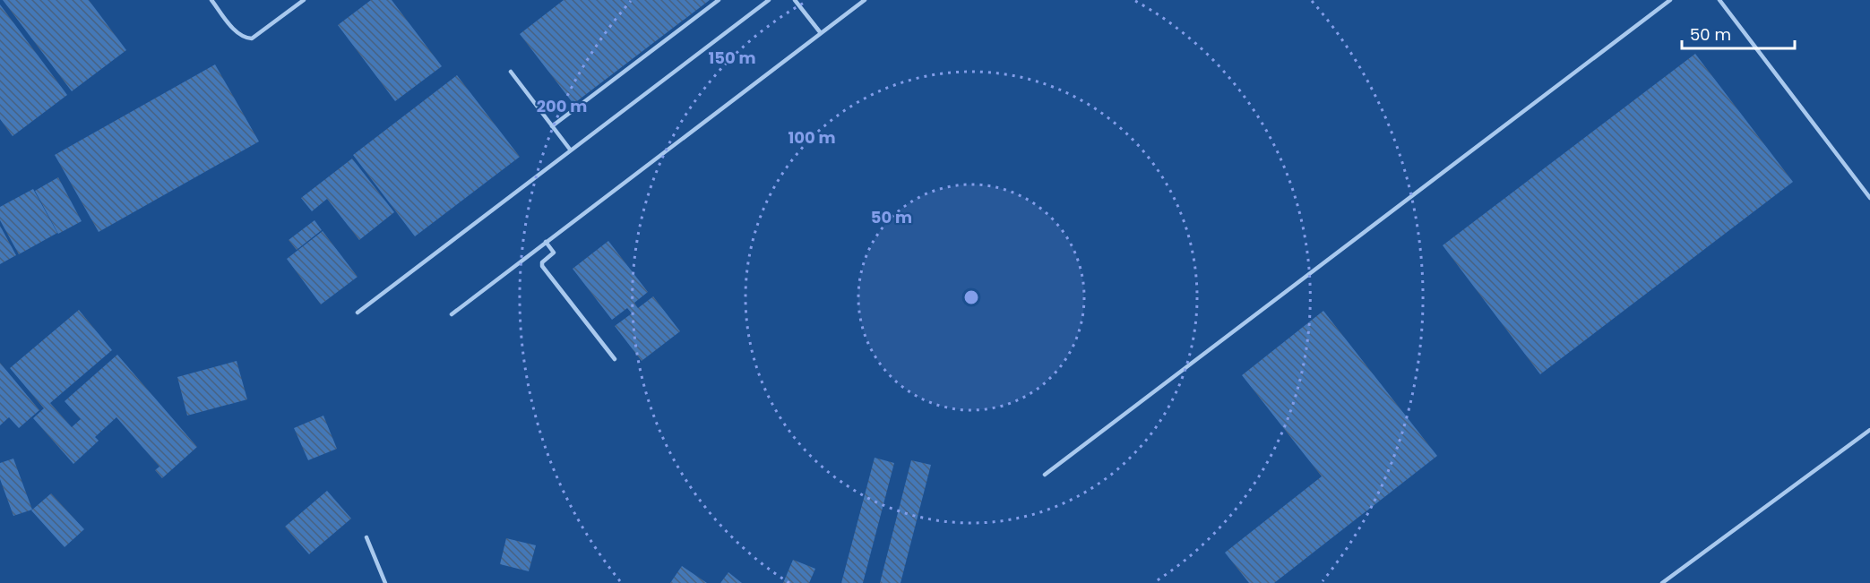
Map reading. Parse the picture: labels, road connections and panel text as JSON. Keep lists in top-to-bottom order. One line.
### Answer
{"scale_bar":"50 m","rings":["150 m","200 m","100 m","50 m"]}
